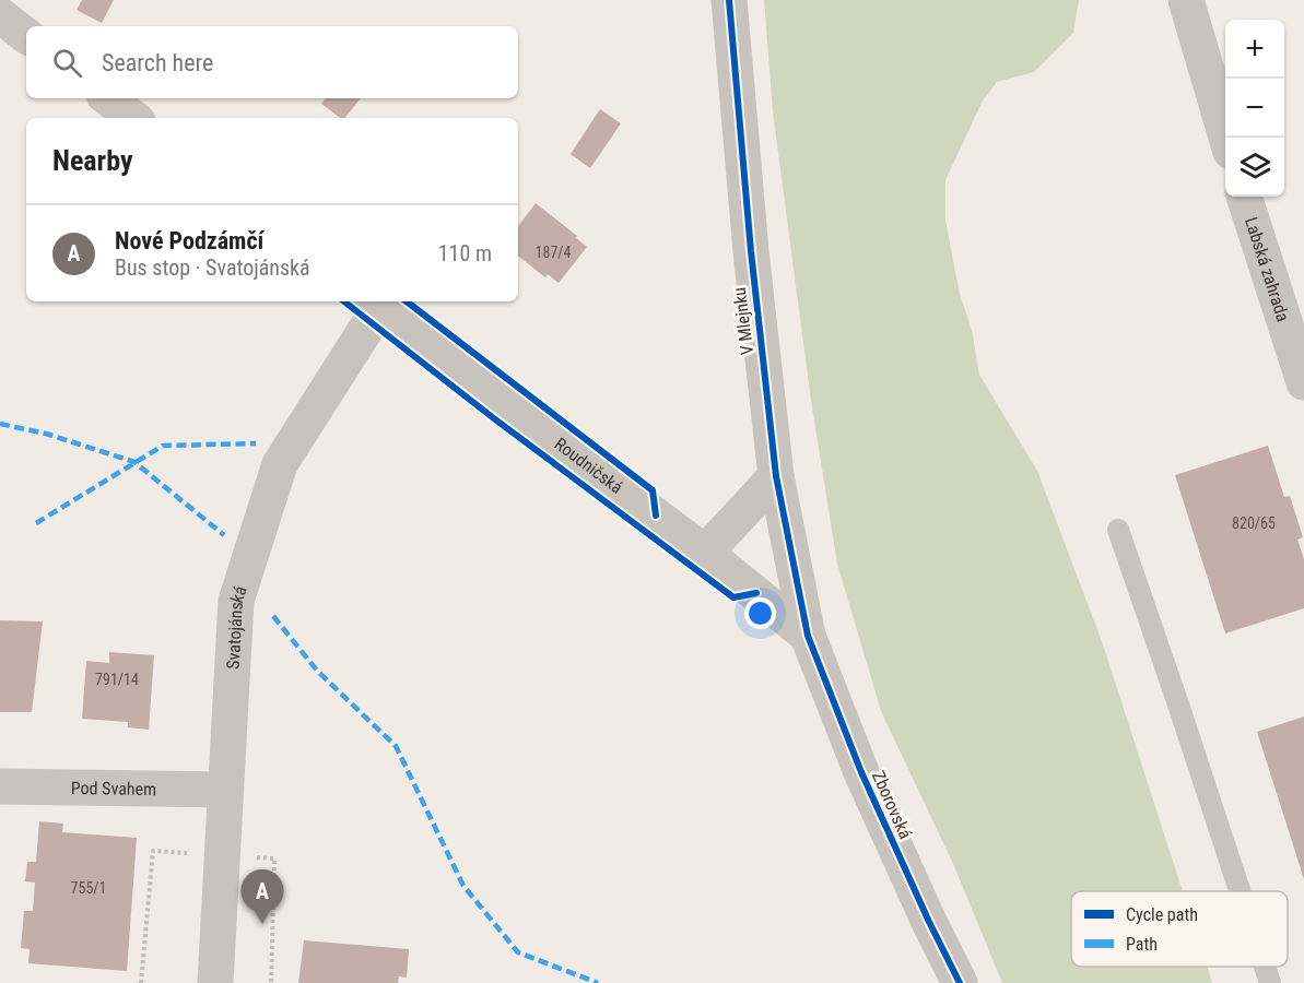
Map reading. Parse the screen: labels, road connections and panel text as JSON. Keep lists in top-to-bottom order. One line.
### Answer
{"streets":{"street":["Labská zahrada","V Mlejnku","Roudničská","Svatojánská","Pod Svahem","Zborovská"]},"crossings":[["V Mlejnku","Roudničská"],["V Mlejnku","Zborovská"],["Roudničská","Svatojánská"],["Roudničská","Zborovská"],["Svatojánská","Pod Svahem"]],"house_numbers":["187/4","820/65","791/14","755/1"],"legend":["Cycle path","Path"],"page":{"map_buttons":["+","−"],"search":"Search here","heading":"Nearby","list":[{"mark":"A","name":"Nové Podzámčí","note":"Bus stop · Svatojánská","value":"110 m"}],"pins":"A"}}
